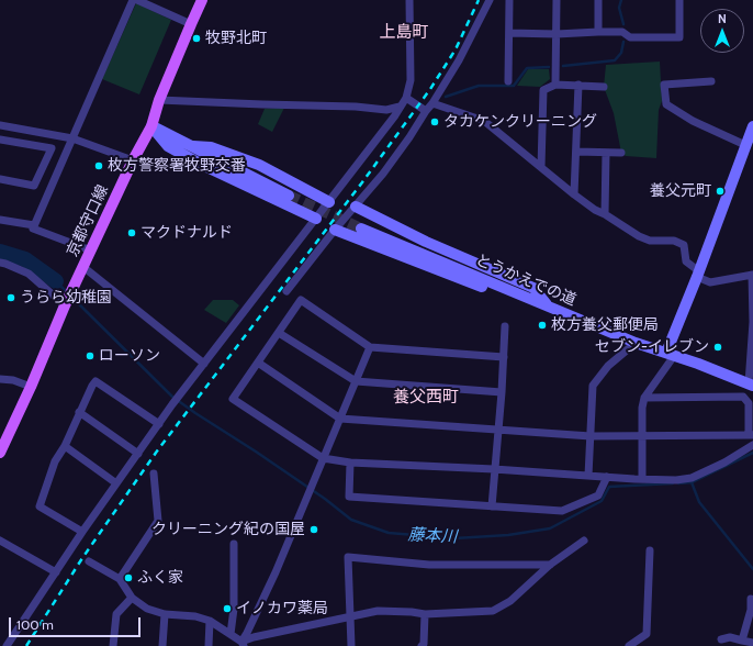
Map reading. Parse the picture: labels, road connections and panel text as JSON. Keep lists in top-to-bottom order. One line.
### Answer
{"streets":{"main road":["京都守口線"],"street":["とうかえでの道"]},"districts":["上島町","養父西町"],"water":["藤本川"],"places":["牧野北町","タカケンクリーニング","枚方警察署牧野交番","養父元町","マクドナルド","うらら幼稚園","枚方養父郵便局","セブン-イレブン","ローソン","クリーニング紀の国屋","ふく家","イノカワ薬局"],"scale_bar":"100 m","north":"top"}
